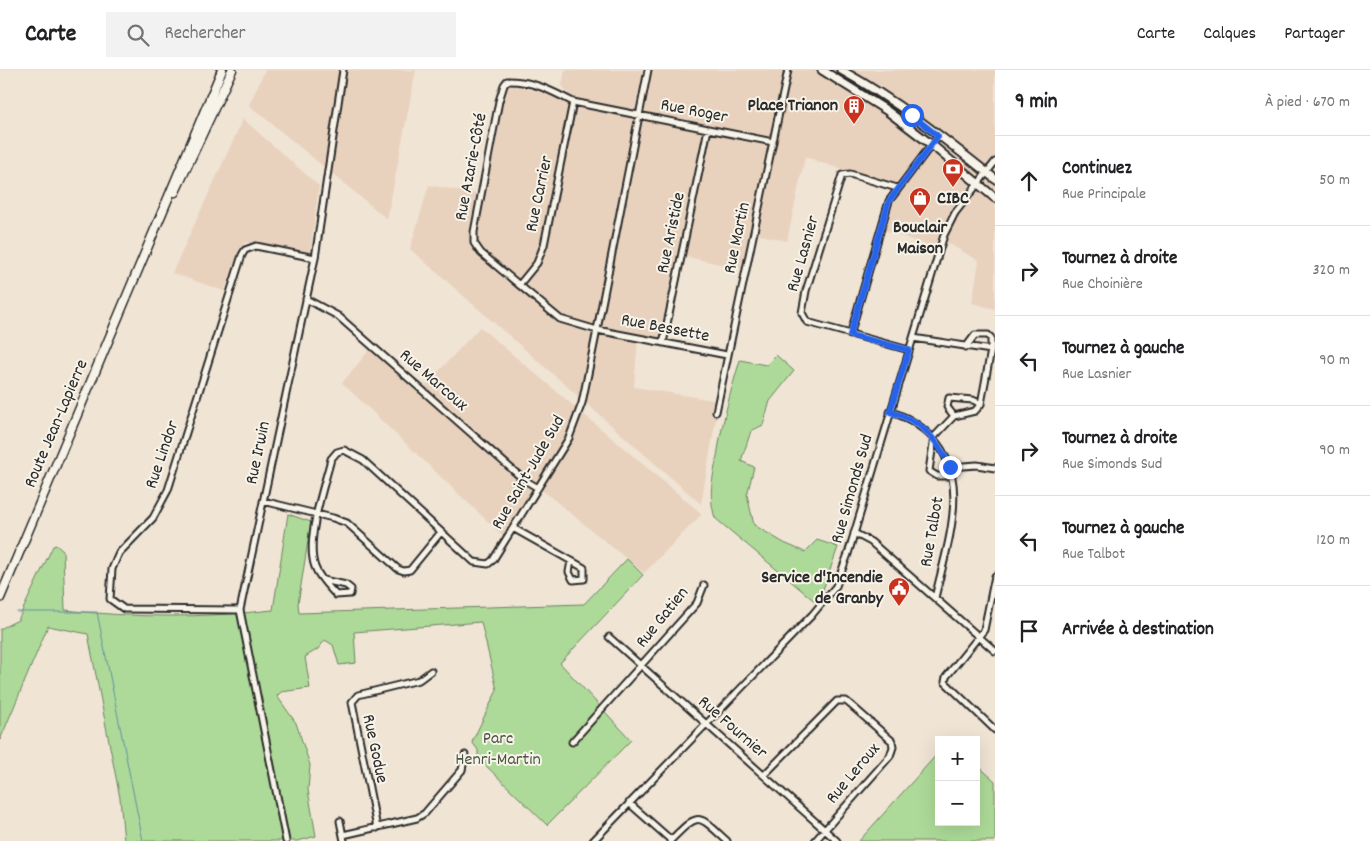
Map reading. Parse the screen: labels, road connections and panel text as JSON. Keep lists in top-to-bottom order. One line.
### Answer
{"streets":{"highway":["Route Jean-Lapierre"],"street":["Rue Roger","Rue Azarie-Côté","Rue Carrier","Rue Aristide","Rue Martin","Rue Lasnier","Rue Bessette","Rue Marcoux","Rue Irwin","Rue Lindor","Rue Saint-Jude Sud","Rue Simonds Sud","Rue Talbot","Rue Gatien","Rue Fournier","Rue Godue","Rue Leroux"]},"crossings":[["Rue Roger","Rue Azarie-Côté"],["Rue Roger","Rue Aristide"],["Rue Roger","Rue Martin"],["Rue Roger","Rue Saint-Jude Sud"],["Rue Azarie-Côté","Rue Carrier"],["Rue Azarie-Côté","Rue Bessette"],["Rue Azarie-Côté","Rue Saint-Jude Sud"],["Rue Aristide","Rue Bessette"],["Rue Martin","Rue Bessette"],["Rue Lasnier","Rue Simonds Sud"],["Rue Bessette","Rue Saint-Jude Sud"],["Rue Marcoux","Rue Irwin"],["Rue Marcoux","Rue Saint-Jude Sud"],["Rue Irwin","Rue Lindor"],["Rue Simonds Sud","Rue Talbot"],["Rue Simonds Sud","Rue Fournier"],["Rue Gatien","Rue Fournier"],["Rue Fournier","Rue Leroux"]],"parks":["Parc Henri-Martin"],"places":{"building":["Place Trianon"],"bank":["CIBC"],"shop":["Bouclair Maison"],"public building":["Service d'Incendie de Granby"]},"page":{"header":"Carte","search":"Rechercher","nav":["Carte","Calques","Partager"],"heading":["9 min","À pied · 670 m"],"list":[["Continuez","Rue Principale","50 m"],["Tournez à droite","Rue Choinière","320 m"],["Tournez à gauche","Rue Lasnier","90 m"],["Tournez à droite","Rue Simonds Sud","90 m"],["Tournez à gauche","Rue Talbot","120 m"],"Arrivée à destination"],"map_buttons":["+","−"]}}
